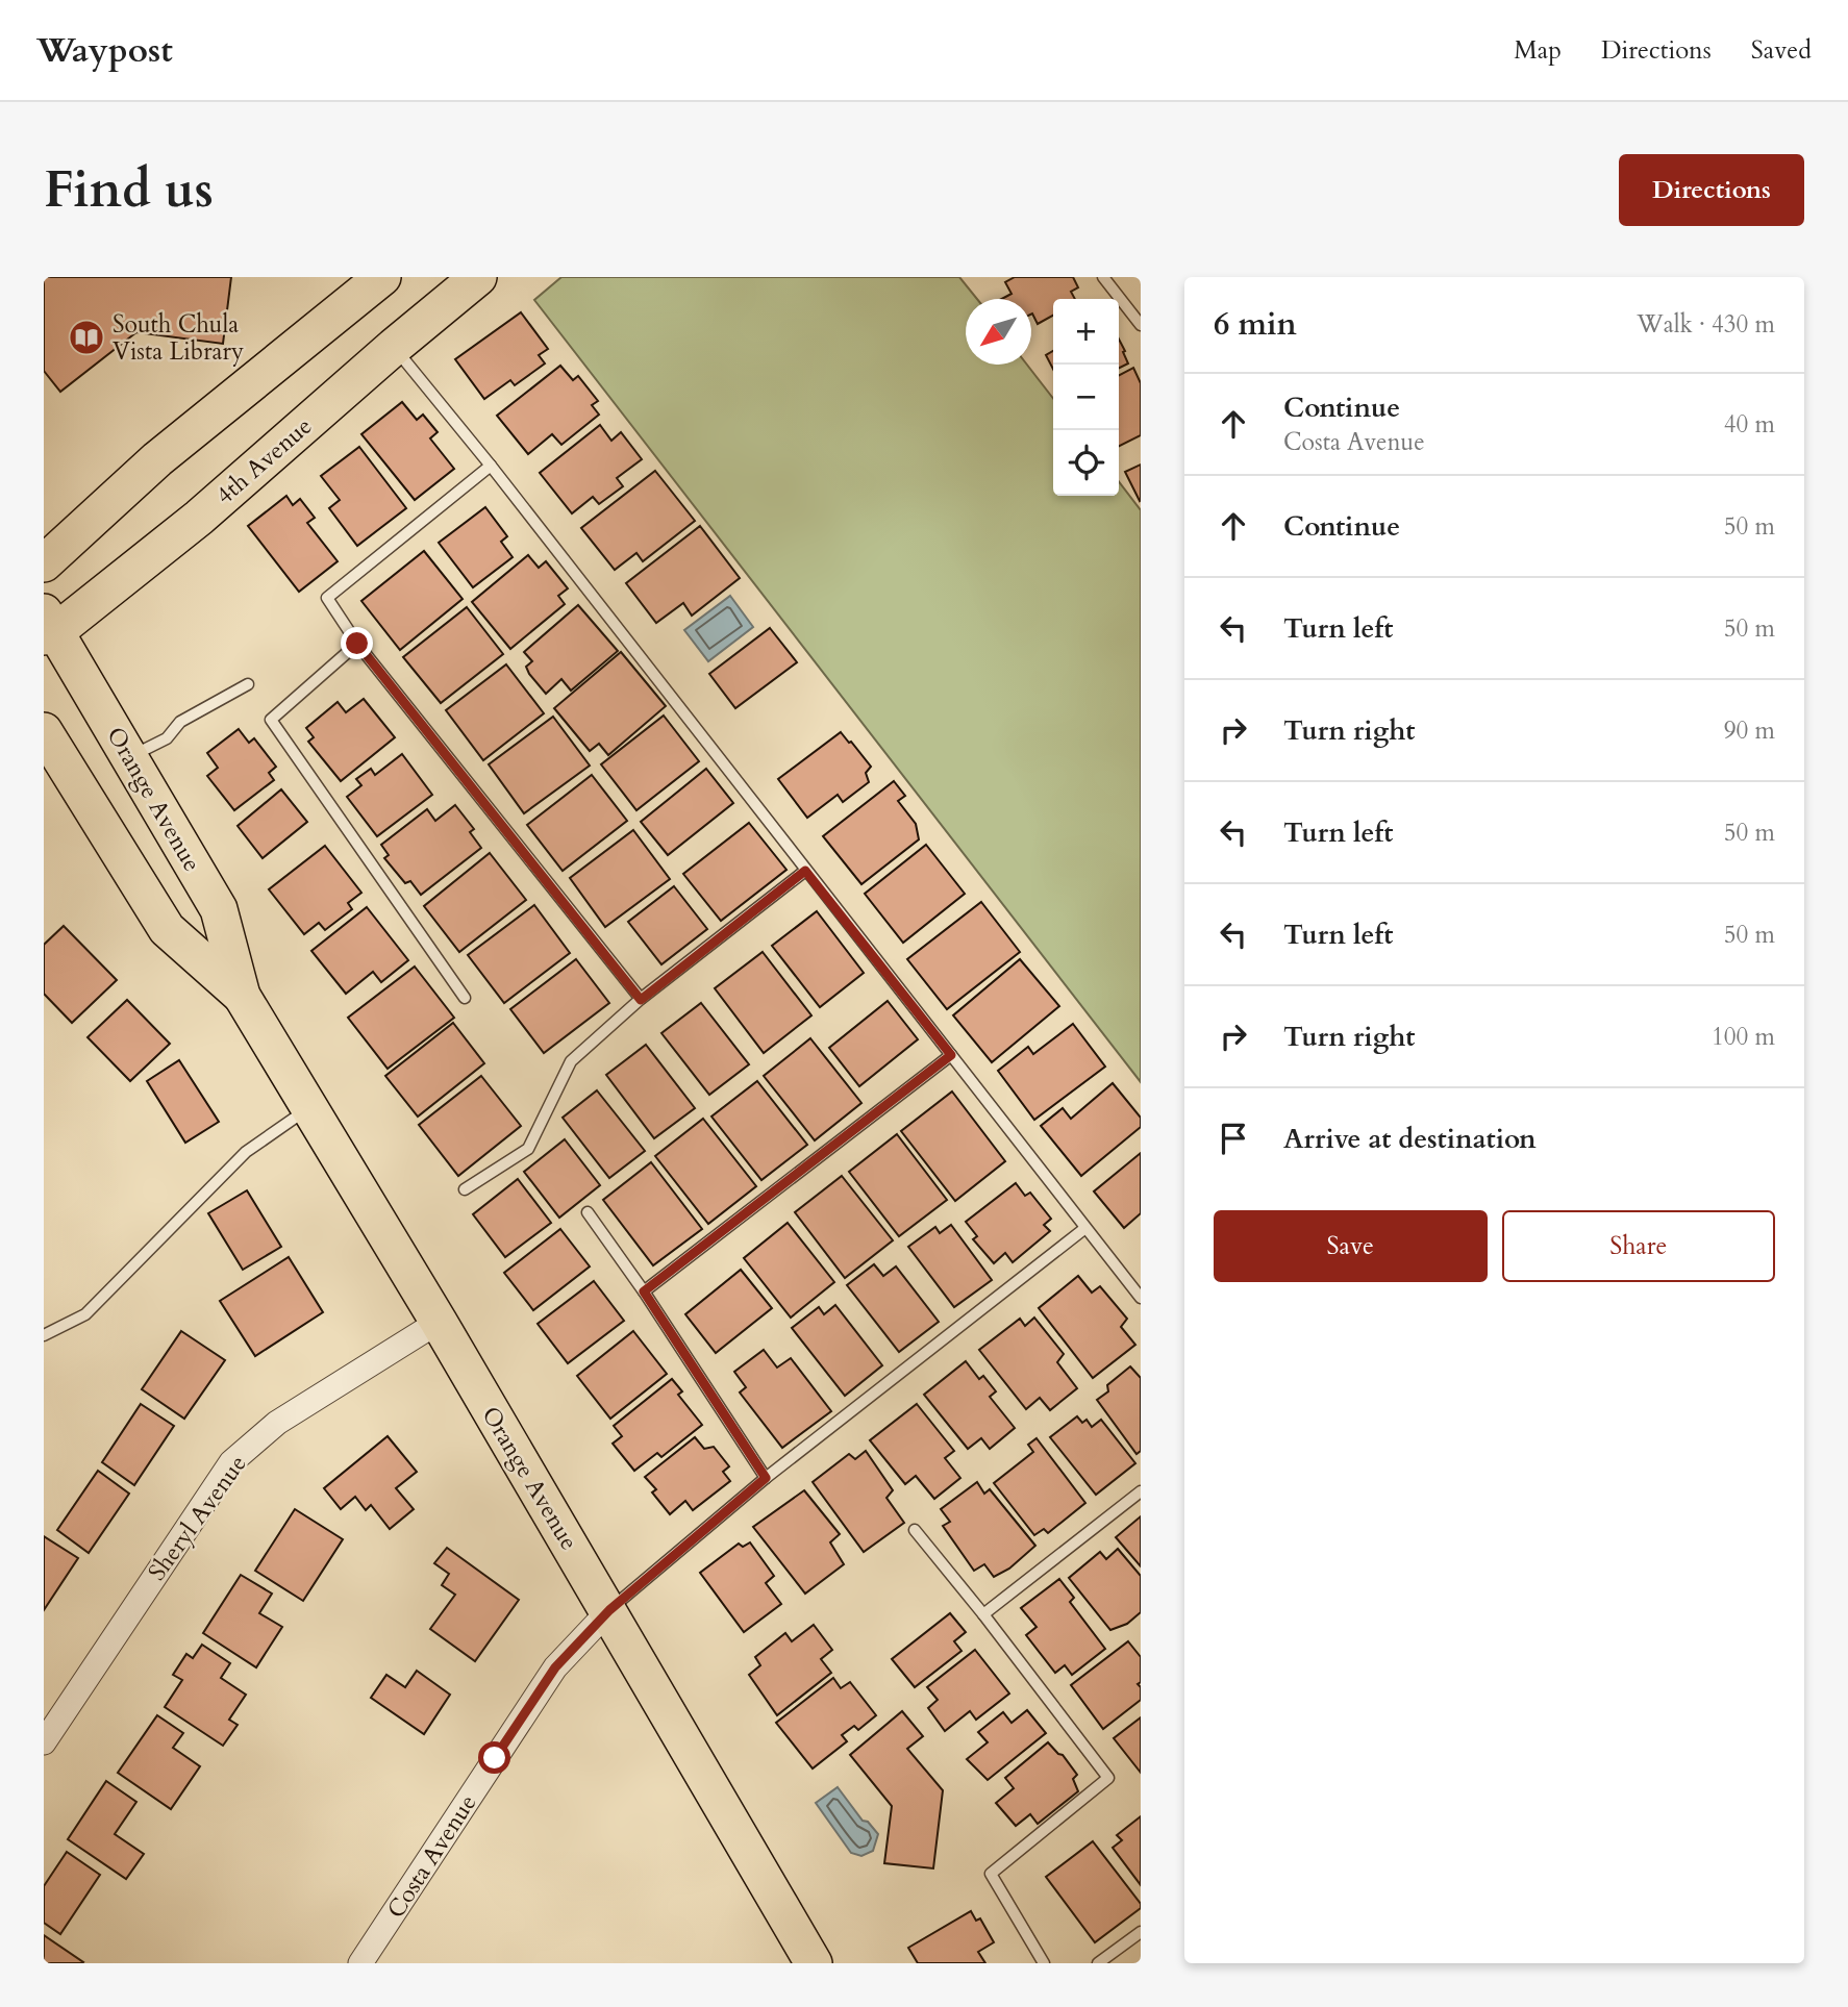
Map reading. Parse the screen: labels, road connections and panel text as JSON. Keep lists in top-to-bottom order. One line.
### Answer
{"streets":{"main road":["4th Avenue","Orange Avenue"],"street":["Sheryl Avenue","Costa Avenue"]},"crossings":[["4th Avenue","Orange Avenue"],["Orange Avenue","Sheryl Avenue"],["Orange Avenue","Costa Avenue"]],"places":{"library":["South Chula Vista Library"]},"north":"bottom left","page":{"header":"Waypost","nav":["Map","Directions","Saved"],"buttons":["Directions",["Save","Share"]],"title":"Find us","heading":["6 min","Walk · 430 m"],"map_buttons":["+","−"],"list":[["Continue","Costa Avenue","40 m"],["Continue","50 m"],["Turn left","50 m"],["Turn right","90 m"],["Turn left","50 m"],["Turn left","50 m"],["Turn right","100 m"],"Arrive at destination"]}}
